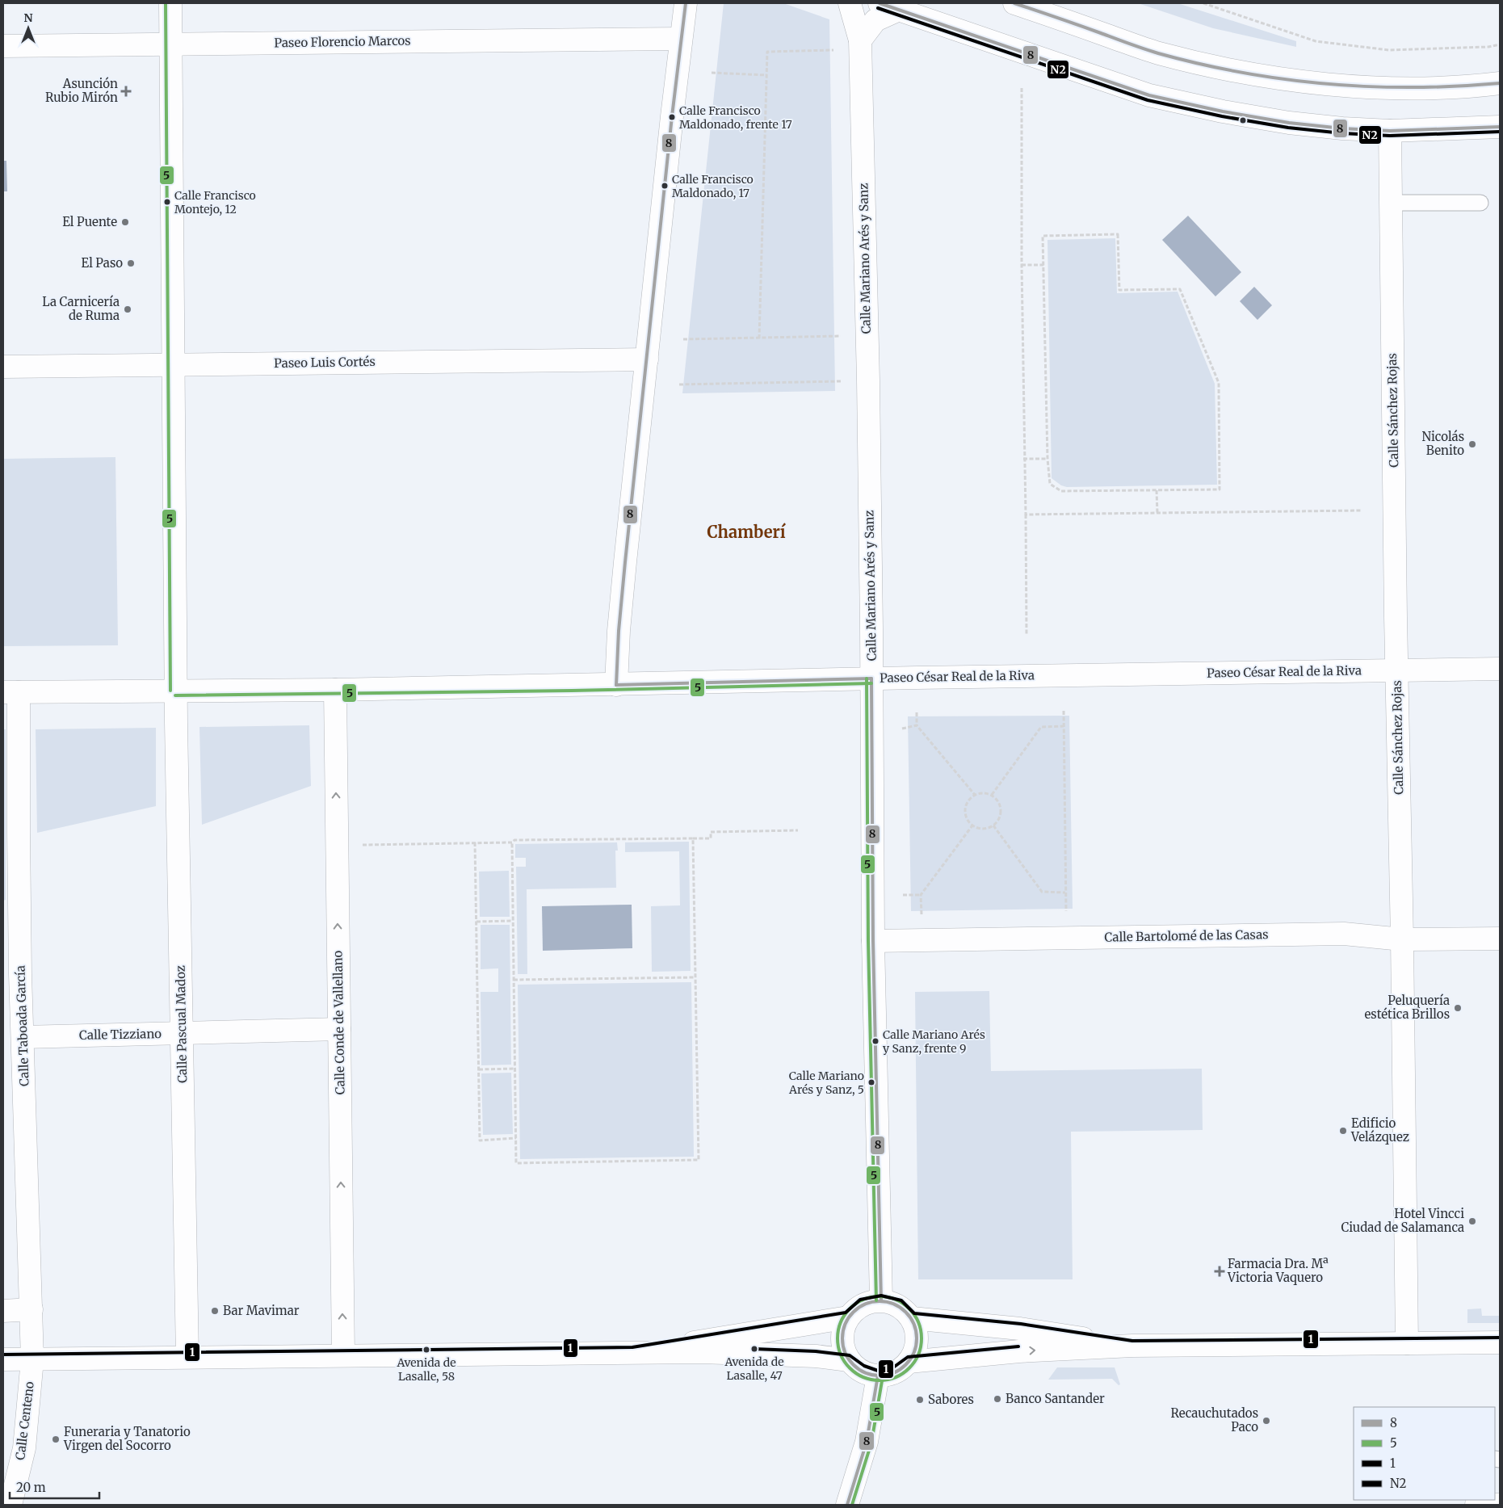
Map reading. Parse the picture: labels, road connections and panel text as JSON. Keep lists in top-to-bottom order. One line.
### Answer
{"streets":{"main road":["Paseo Florencio Marcos","Calle Mariano Arés y Sanz","Paseo Luis Cortés","Calle Sánchez Rojas","Paseo César Real de la Riva","Calle Bartolomé de las Casas","Calle Conde de Vallellano","Calle Pascual Madoz","Calle Taboada García","Calle Tizziano","Calle Centeno"]},"crossings":[["Paseo Florencio Marcos","Calle Pascual Madoz"],["Calle Mariano Arés y Sanz","Paseo César Real de la Riva"],["Calle Mariano Arés y Sanz","Calle Bartolomé de las Casas"],["Paseo Luis Cortés","Calle Pascual Madoz"],["Calle Sánchez Rojas","Paseo César Real de la Riva"],["Calle Sánchez Rojas","Calle Bartolomé de las Casas"],["Paseo César Real de la Riva","Calle Conde de Vallellano"],["Paseo César Real de la Riva","Calle Pascual Madoz"],["Paseo César Real de la Riva","Calle Taboada García"],["Calle Conde de Vallellano","Calle Tizziano"],["Calle Pascual Madoz","Calle Tizziano"],["Calle Taboada García","Calle Tizziano"],["Calle Taboada García","Calle Centeno"]],"one_way":["Calle Conde de Vallellano"],"districts":["Chamberí"],"places":{"health":["Asunción Rubio Mirón","Farmacia Dra. Mª Victoria Vaquero"],"other":["Calle Francisco Maldonado, frente 17","Calle Francisco Maldonado, 17","Calle Francisco Montejo, 12","El Puente","El Paso","La Carnicería de Ruma","Nicolás Benito","Peluquería estética Brillos","Calle Mariano Arés y Sanz, frente 9","Calle Mariano Arés y Sanz, 5","Edificio Velázquez","Hotel Vincci Ciudad de Salamanca","Bar Mavimar","Avenida de Lasalle, 47","Avenida de Lasalle, 58","Banco Santander","Sabores","Recauchutados Paco","Funeraria y Tanatorio Virgen del Socorro"]},"lines":["transit line 8","transit line 5","transit line N2","transit line 1"],"legend":["8","5","1","N2"],"scale_bar":"20 m","north":"top"}
